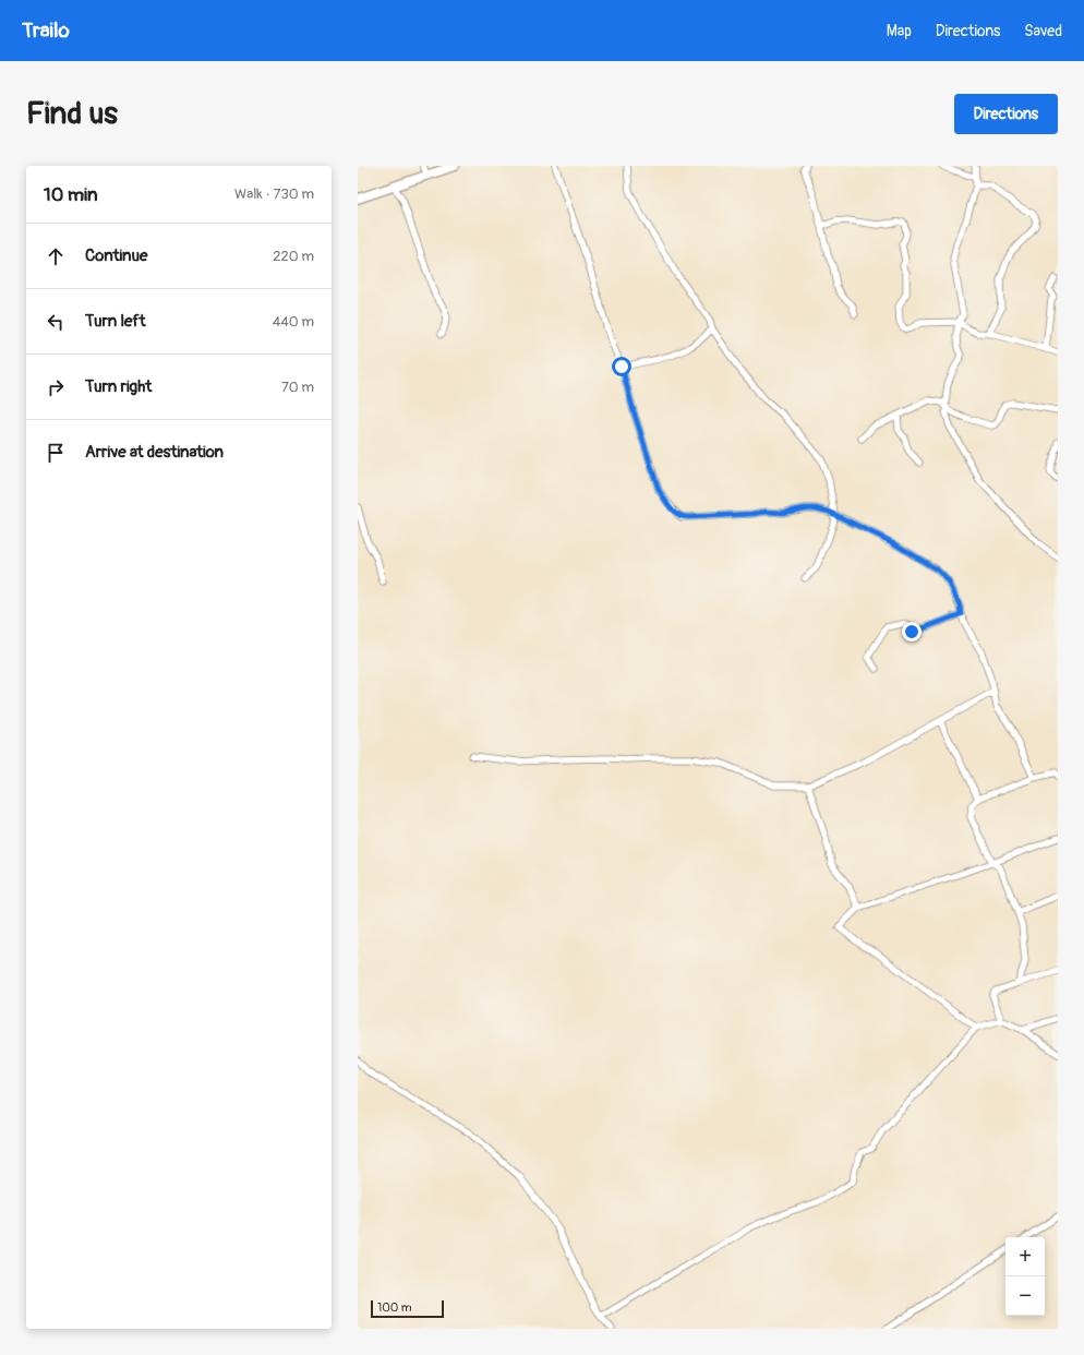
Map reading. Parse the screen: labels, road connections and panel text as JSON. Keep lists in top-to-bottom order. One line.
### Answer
{"scale_bar":"100 m","page":{"header":"Trailo","nav":["Map","Directions","Saved"],"buttons":"Directions","title":"Find us","heading":["10 min","Walk · 730 m"],"list":[["Continue","220 m"],["Turn left","440 m"],["Turn right","70 m"],"Arrive at destination"],"map_buttons":["+","−"],"scale":"100 m"}}
